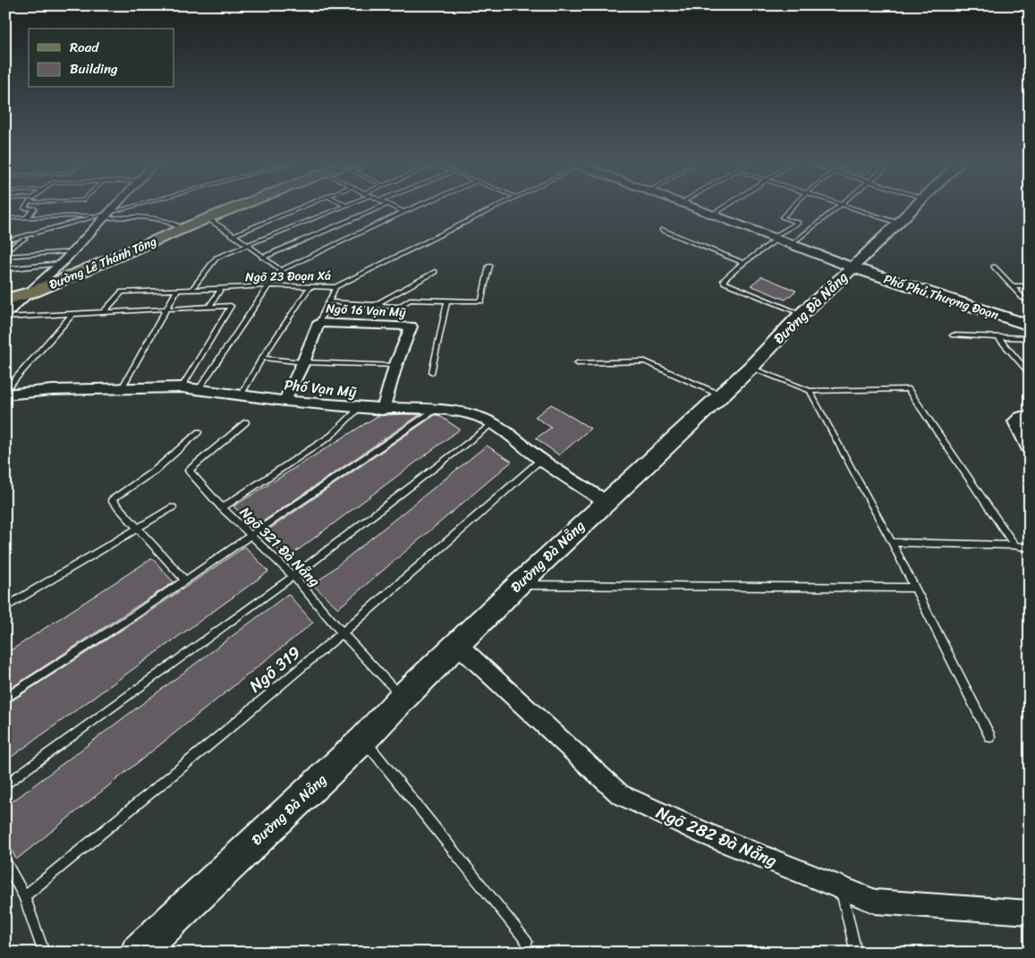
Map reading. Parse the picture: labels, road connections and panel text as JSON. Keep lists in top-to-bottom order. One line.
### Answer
{"streets":{"main road":["Đường Lê Thánh Tông","Phố Phủ Thượng Đoạn","Đường Đà Nẵng"],"street":["Ngõ 16 Vạn Mỹ","Phố Vạn Mỹ","Ngõ 282 Đà Nẵng"],"lane":["Ngõ 23 Đoạn Xá","Ngõ 321 Đà Nẵng","Ngõ 319"]},"crossings":[["Phố Phủ Thượng Đoạn","Đường Đà Nẵng"],["Đường Đà Nẵng","Phố Vạn Mỹ"],["Đường Đà Nẵng","Ngõ 321 Đà Nẵng"],["Đường Đà Nẵng","Ngõ 282 Đà Nẵng"],["Ngõ 16 Vạn Mỹ","Phố Vạn Mỹ"],["Phố Vạn Mỹ","Ngõ 319"],["Ngõ 321 Đà Nẵng","Ngõ 319"]],"legend":["Road","Building"]}
